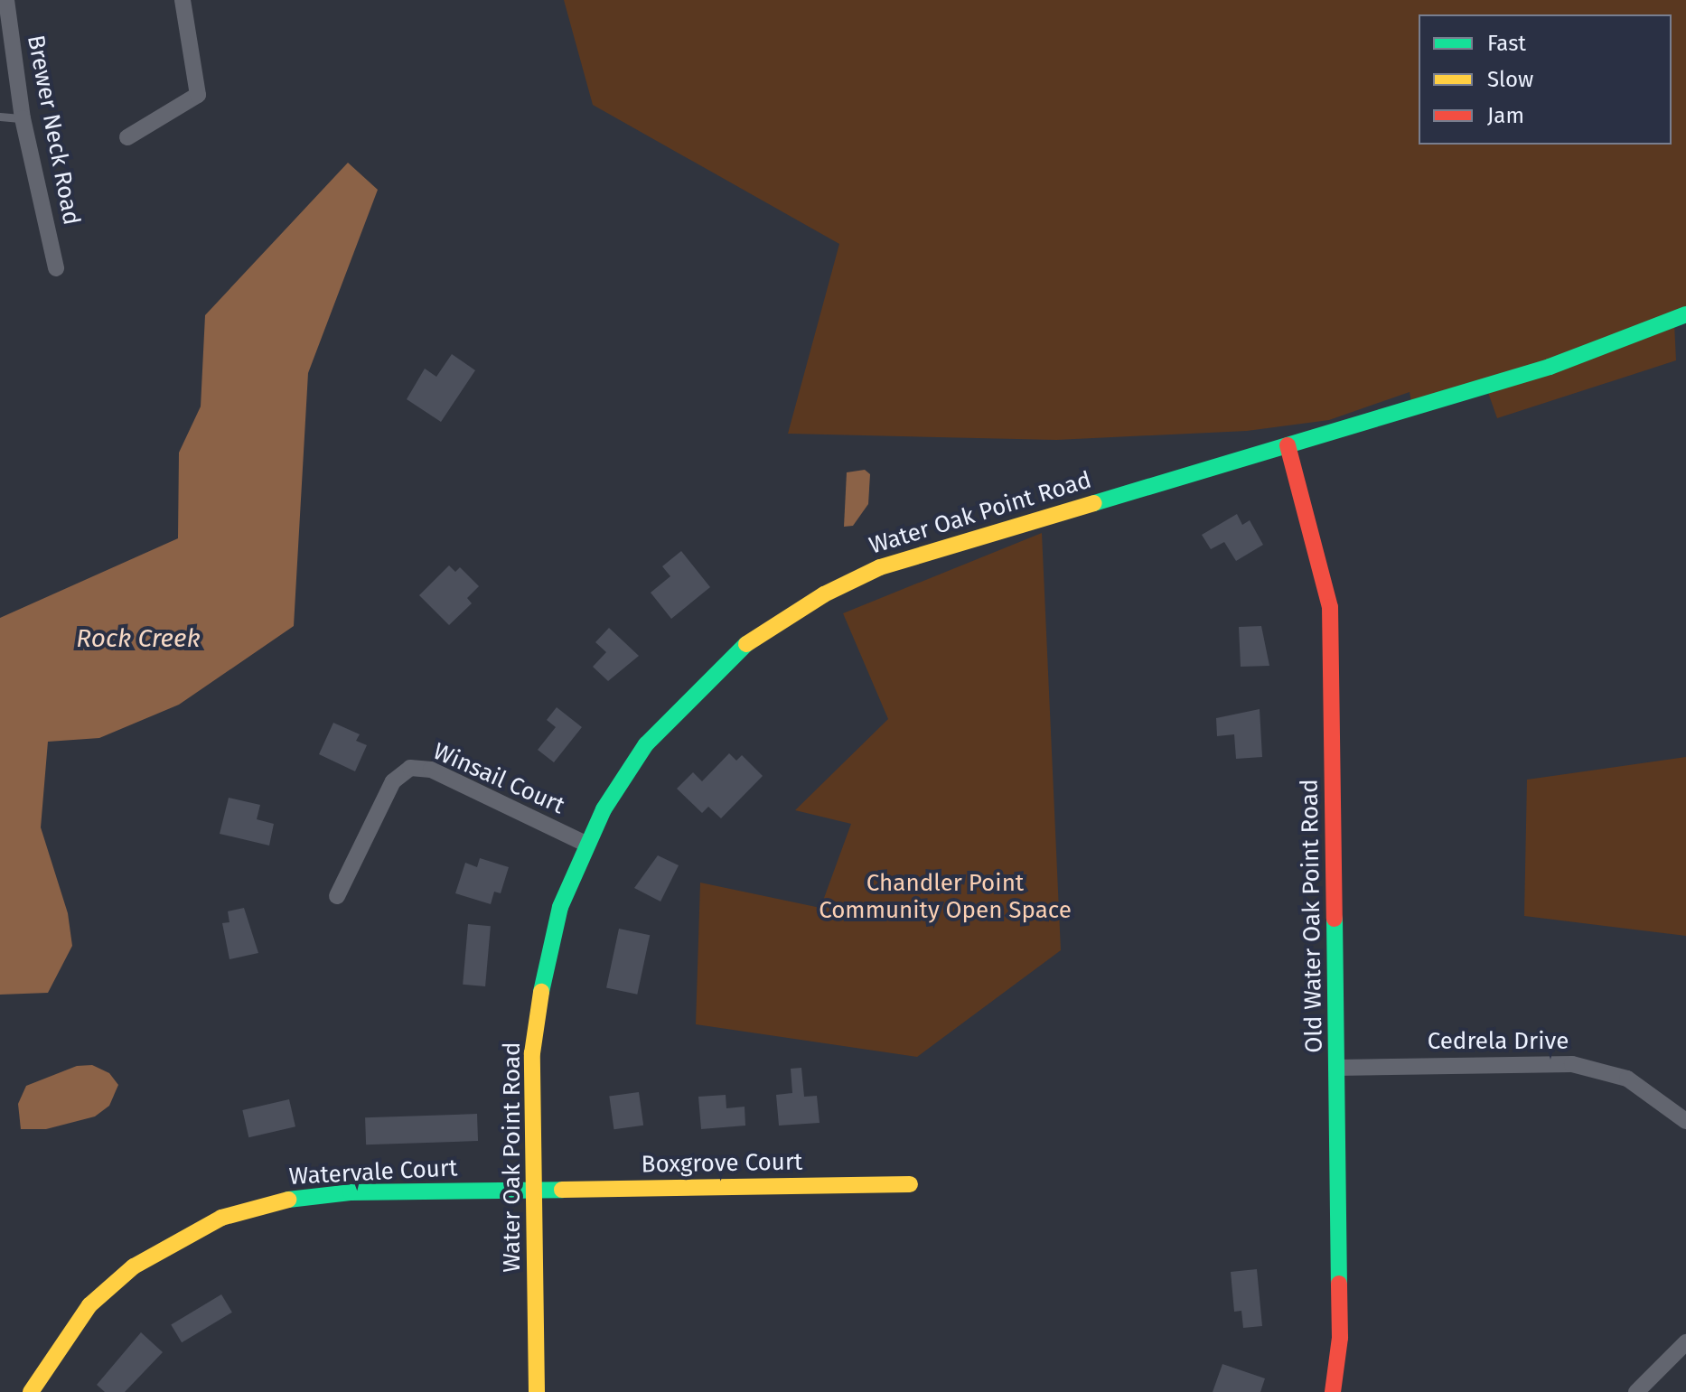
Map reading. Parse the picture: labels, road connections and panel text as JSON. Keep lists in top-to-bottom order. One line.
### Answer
{"streets":{"street":["Brewer Neck Road","Water Oak Point Road","Winsail Court","Old Water Oak Point Road","Cedrela Drive","Boxgrove Court","Watervale Court"]},"crossings":[["Water Oak Point Road","Winsail Court"],["Water Oak Point Road","Old Water Oak Point Road"],["Water Oak Point Road","Boxgrove Court"],["Water Oak Point Road","Watervale Court"],["Old Water Oak Point Road","Cedrela Drive"],["Boxgrove Court","Watervale Court"]],"water":["Rock Creek"],"parks":["Chandler Point Community Open Space"],"legend":["Fast","Slow","Jam"]}
